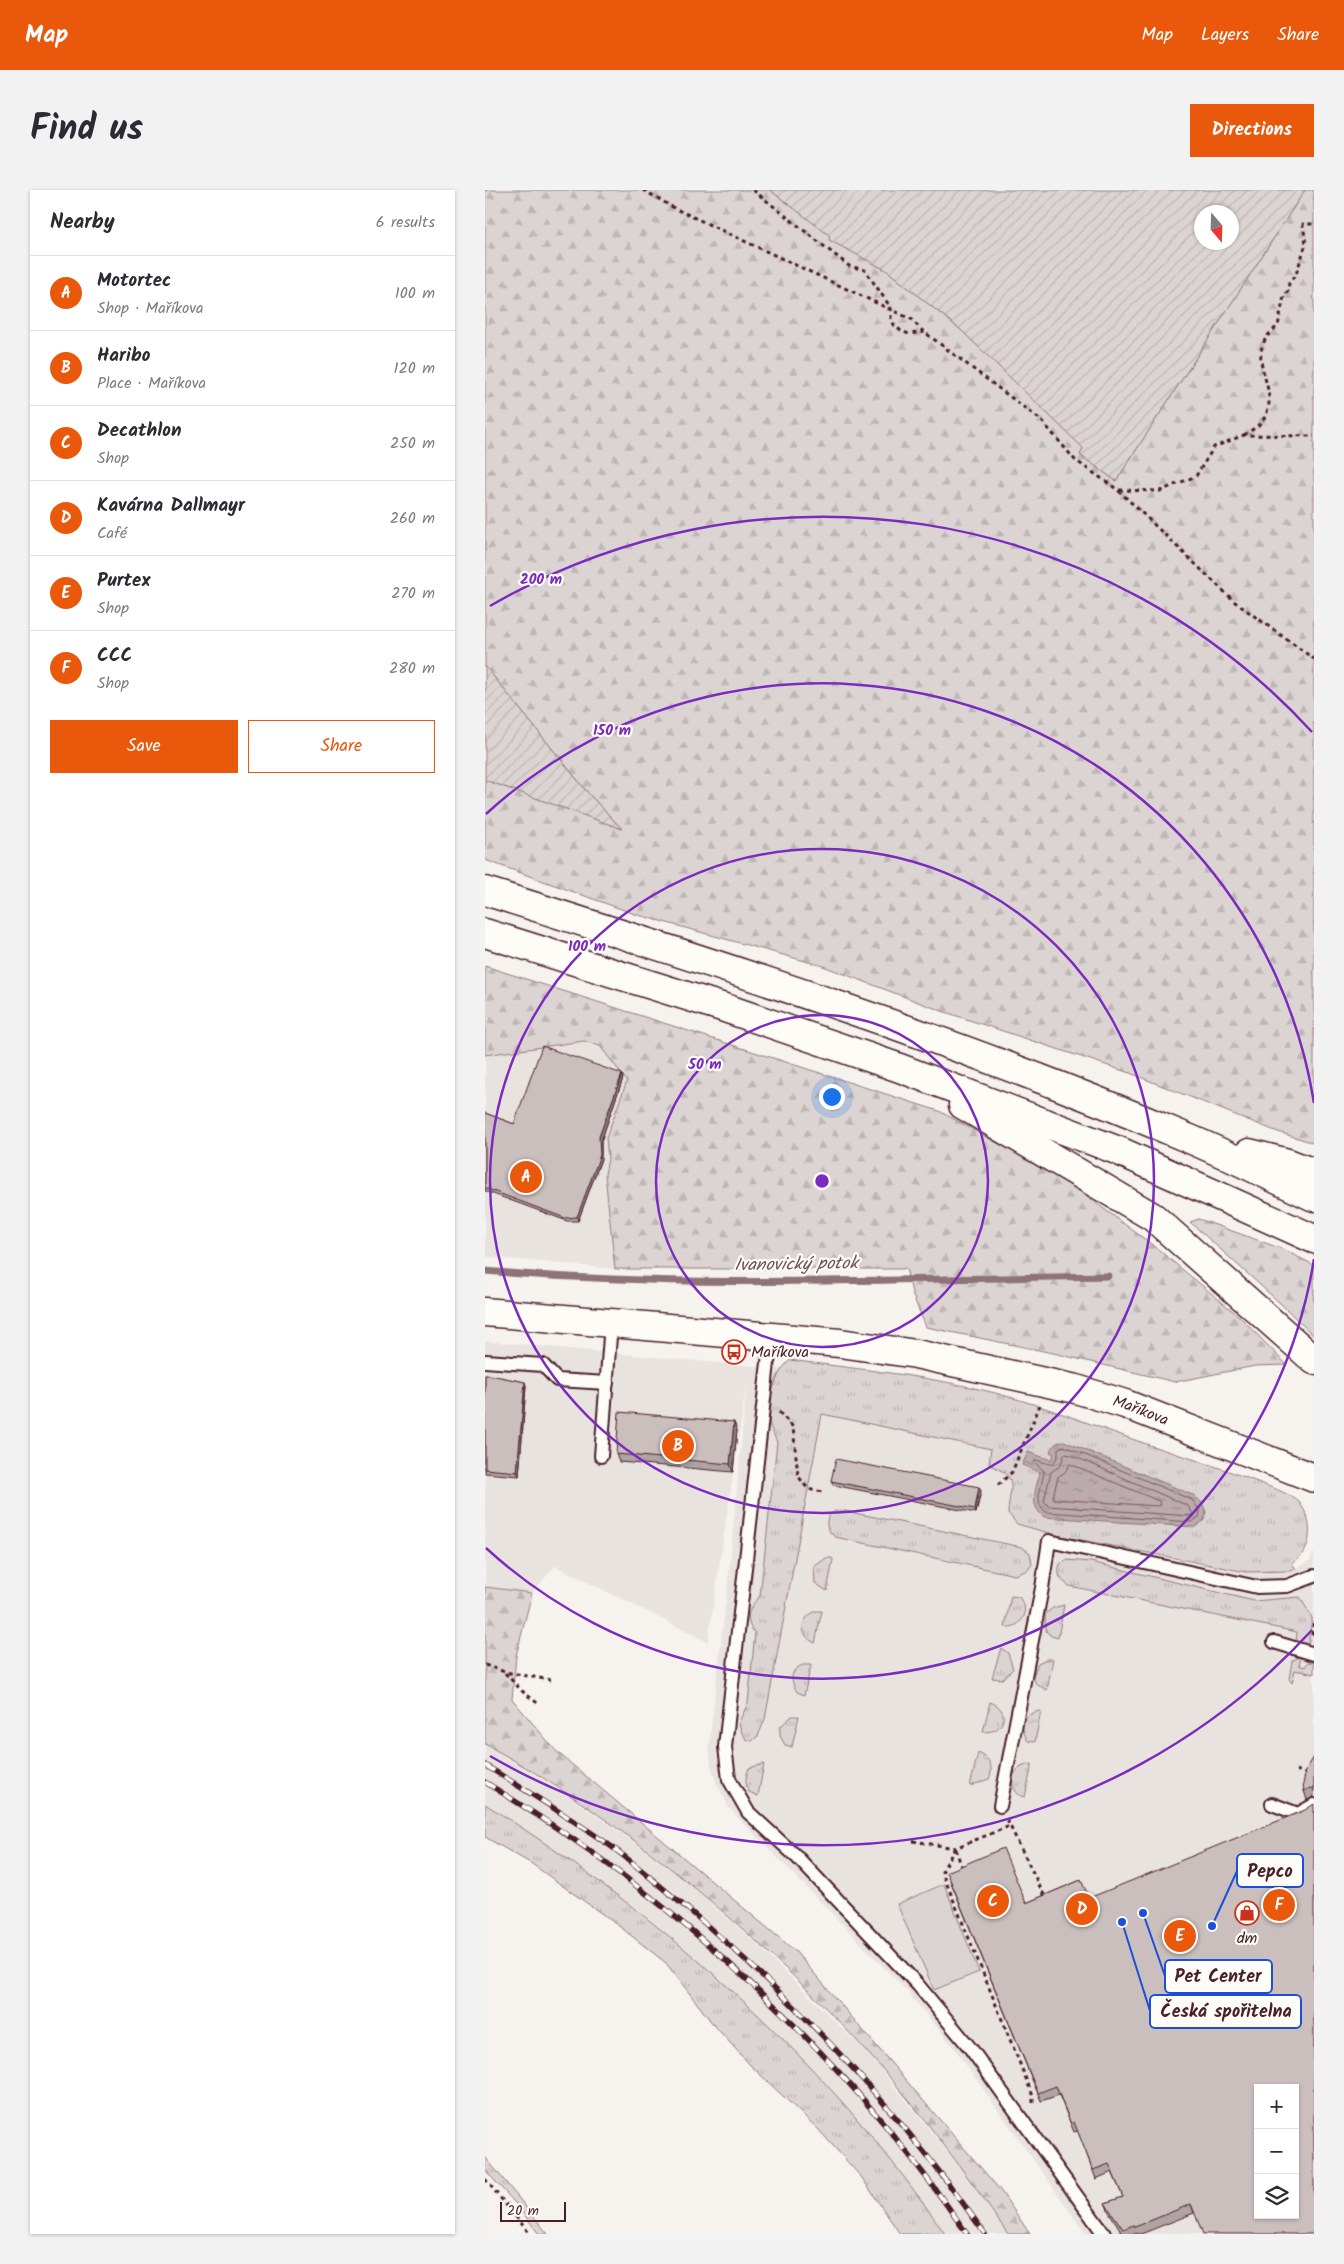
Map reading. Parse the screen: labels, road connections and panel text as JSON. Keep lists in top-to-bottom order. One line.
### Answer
{"streets":{"main road":["Maříkova"]},"water":["Ivanovický potok"],"places":{"bus stop":["Maříkova"],"other":["Pet Center","Česká spořitelna","Pepco"],"shop":["dm"]},"scale_bar":"20 m","north":"bottom","page":{"header":"Map","nav":["Map","Layers","Share"],"title":"Find us","buttons":["Directions",["Save","Share"]],"heading":["Nearby","6 results"],"list":[{"mark":"A","name":"Motortec","note":"Shop · Maříkova","value":"100 m"},{"mark":"B","name":"Haribo","note":"Place · Maříkova","value":"120 m"},{"mark":"C","name":"Decathlon","note":"Shop","value":"250 m"},{"mark":"D","name":"Kavárna Dallmayr","note":"Café","value":"260 m"},{"mark":"E","name":"Purtex","note":"Shop","value":"270 m"},{"mark":"F","name":"CCC","note":"Shop","value":"280 m"}],"pins":["A","B","C","F","D","E"],"map_buttons":["+","−"],"scale":"20 m"},"rings":["200 m","150 m","100 m","50 m"]}
